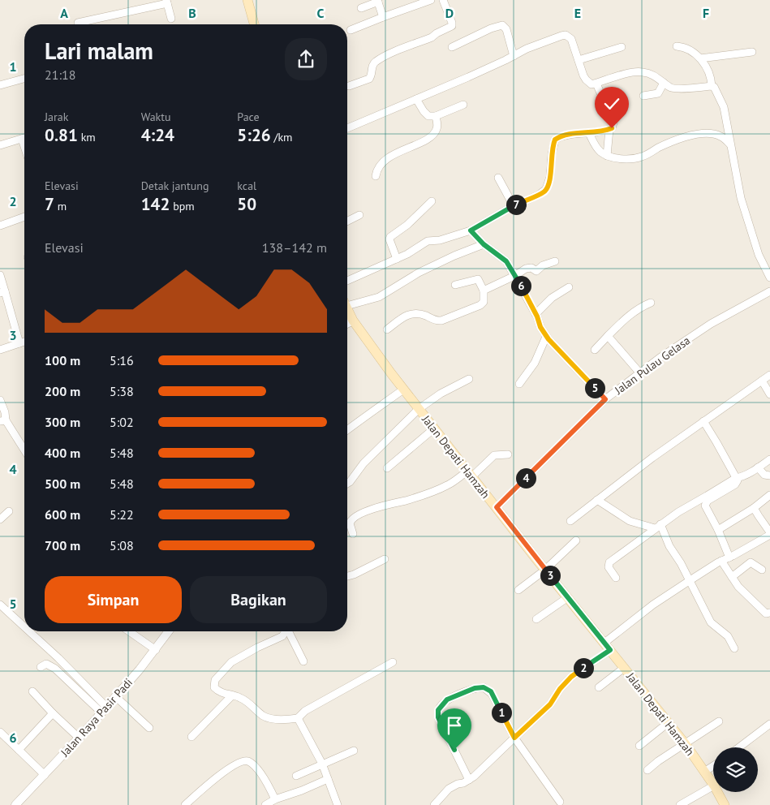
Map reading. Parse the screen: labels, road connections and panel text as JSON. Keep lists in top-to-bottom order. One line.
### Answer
{"streets":{"main road":["Jalan Depati Hamzah"],"street":["Jalan Pulau Gelasa","Jalan Raya Pasir Padi"]},"crossings":[["Jalan Pulau Gelasa","Jalan Depati Hamzah"]],"page":{"heading":["Lari malam","21:18"],"stats":[["Jarak","0.81 km"],["Waktu","4:24"],["Pace","5:26 /km"],["Elevasi","7 m"],["Detak jantung","142 bpm"],["kcal","50"]],"pins":["7","6","5","4","3","2","1"],"chart":["Elevasi","138–142 m"],"list":[{"name":"100 m","note":"5:16"},{"name":"200 m","note":"5:38"},{"name":"300 m","note":"5:02"},{"name":"400 m","note":"5:48"},{"name":"500 m","note":"5:48"},{"name":"600 m","note":"5:22"},{"name":"700 m","note":"5:08"}],"buttons":["Simpan","Bagikan"]},"grid":{"columns":["A","B","C","D","E","F"],"rows":["1","2","3","4","5","6"]}}
